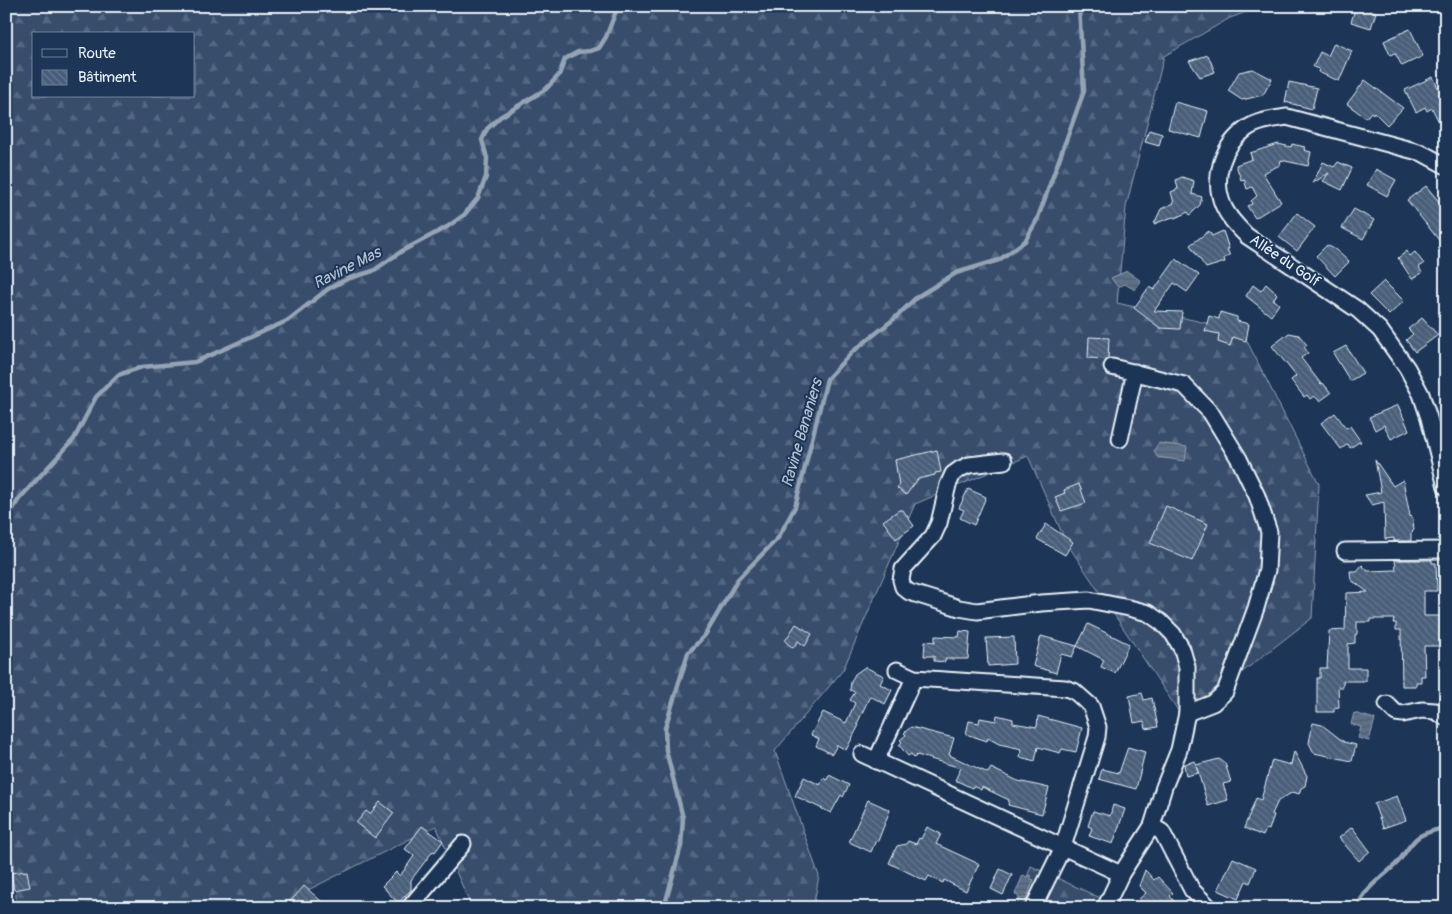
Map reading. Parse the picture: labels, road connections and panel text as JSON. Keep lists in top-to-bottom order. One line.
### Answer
{"streets":{"street":["Allée du Golf"]},"water":["Ravine Mas","Ravine Bananiers"],"legend":["Route","Bâtiment"]}
